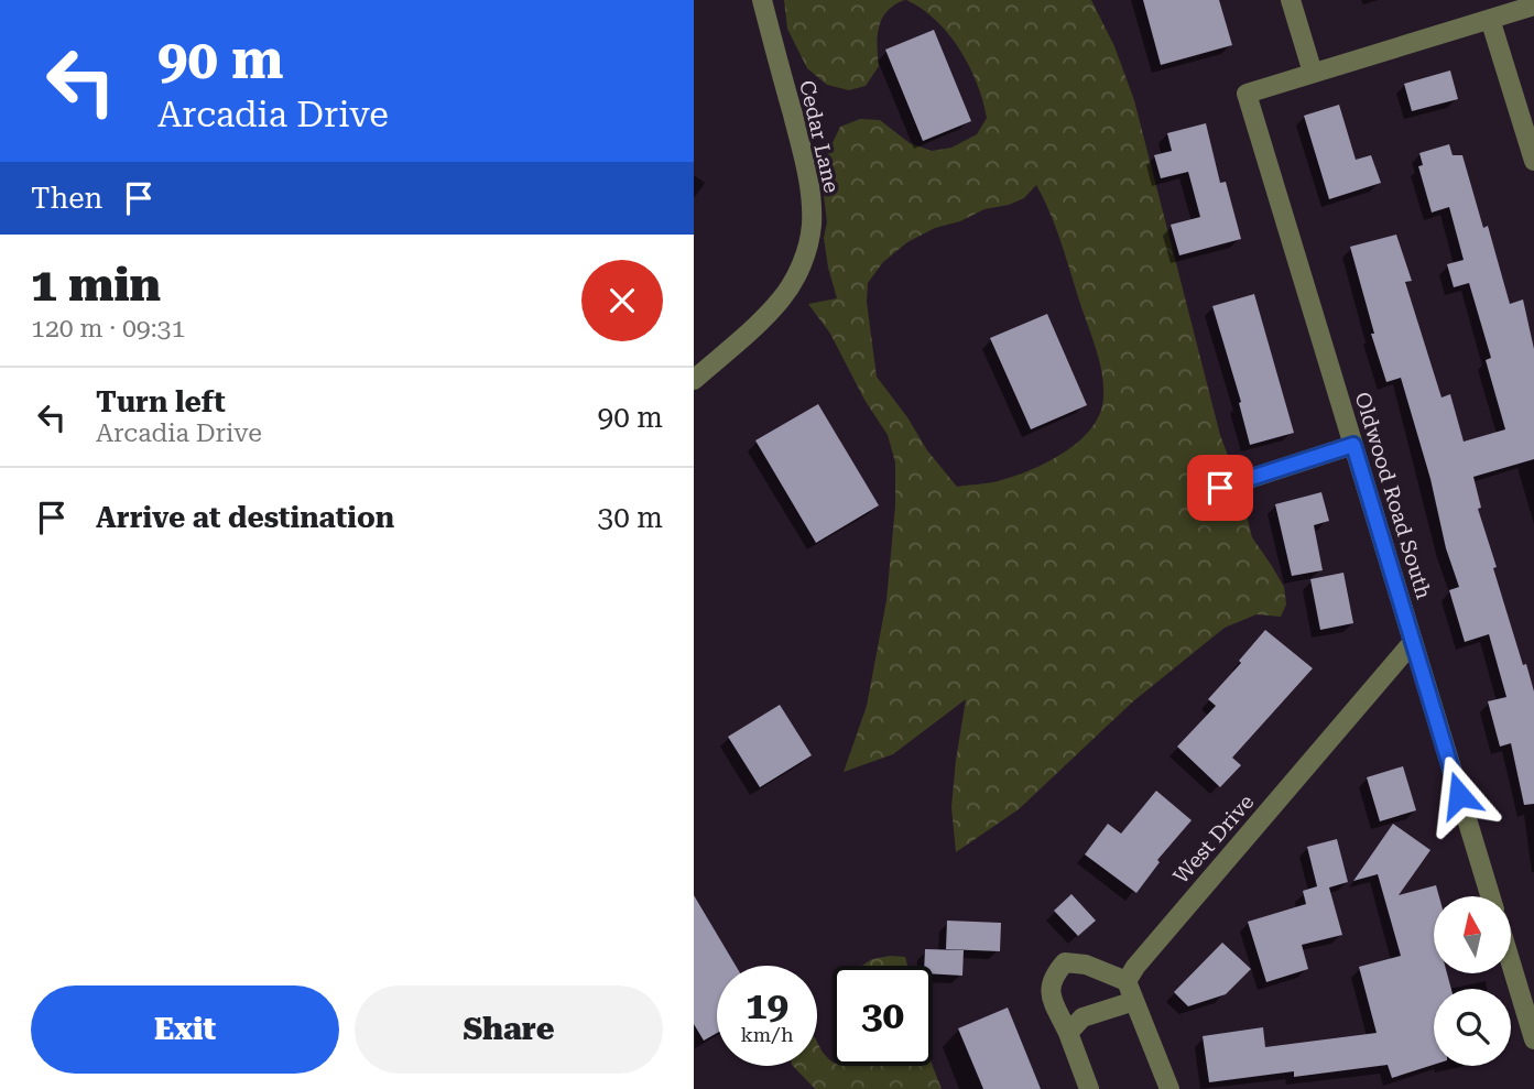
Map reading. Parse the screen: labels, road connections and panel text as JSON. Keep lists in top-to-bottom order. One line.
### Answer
{"streets":{"street":["Cedar Lane","Oldwood Road South","West Drive"]},"crossings":[["Oldwood Road South","West Drive"]],"north":"top","page":{"turn":["90 m","Arcadia Drive"],"then":"Then","heading":["1 min","120 m · 09:31"],"list":[{"name":"Turn left","note":"Arcadia Drive","value":"90 m"},{"name":"Arrive at destination","value":"30 m"}],"speed":"19 km/h","limit":"30","buttons":["Exit","Share"]}}
